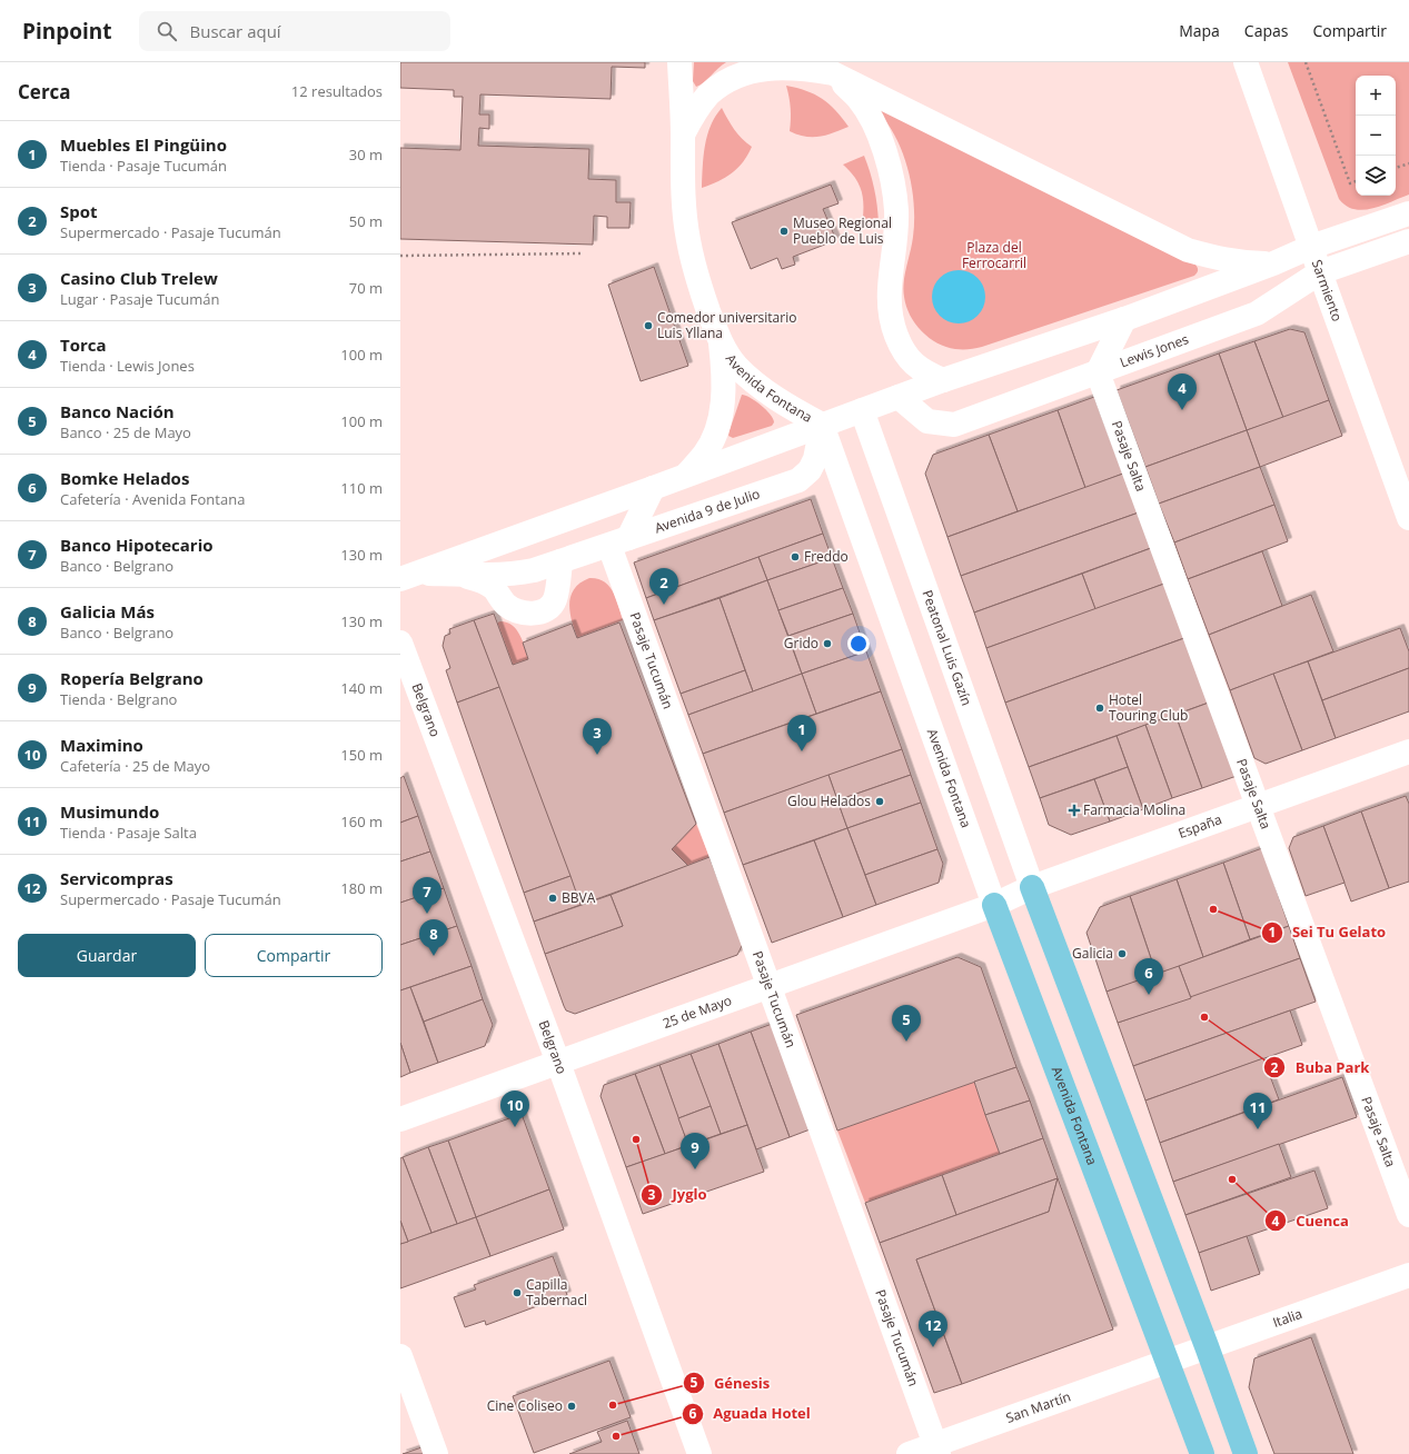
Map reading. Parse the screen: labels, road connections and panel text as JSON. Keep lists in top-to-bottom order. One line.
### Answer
{"streets":{"main road":["Avenida Fontana"],"street":["Sarmiento","Lewis Jones","Pasaje Salta","Avenida 9 de Julio","Peatonal Luis Gazín","Pasaje Tucumán","Belgrano","España","25 de Mayo","Italia","San Martín"]},"crossings":[["Sarmiento","Lewis Jones"],["Lewis Jones","Pasaje Salta"],["Avenida Fontana","Avenida 9 de Julio"],["Avenida Fontana","España"],["Avenida Fontana","25 de Mayo"],["Avenida Fontana","Italia"],["Avenida Fontana","San Martín"],["Pasaje Salta","España"],["Avenida 9 de Julio","Pasaje Tucumán"],["Peatonal Luis Gazín","España"],["Pasaje Tucumán","25 de Mayo"],["Pasaje Tucumán","San Martín"],["Belgrano","25 de Mayo"],["España","25 de Mayo"],["Italia","San Martín"]],"parks":["Plaza del Ferrocarril"],"places":{"other":["Museo Regional Pueblo de Luis","Comedor universitario Luis Yllana","Freddo","Grido","Hotel Touring Club","Glou Helados","BBVA","Sei Tu Gelato","Galicia","Buba Park","Jyglo","Cuenca","Capilla Tabernacl","Génesis","Cine Coliseo","Aguada Hotel"],"health":["Farmacia Molina"]},"page":{"header":"Pinpoint","search":"Buscar aquí","nav":["Mapa","Capas","Compartir"],"heading":["Cerca","12 resultados"],"map_buttons":["+","−"],"list":[{"mark":"1","name":"Muebles El Pingüino","note":"Tienda · Pasaje Tucumán","value":"30 m"},{"mark":"2","name":"Spot","note":"Supermercado · Pasaje Tucumán","value":"50 m"},{"mark":"3","name":"Casino Club Trelew","note":"Lugar · Pasaje Tucumán","value":"70 m"},{"mark":"4","name":"Torca","note":"Tienda · Lewis Jones","value":"100 m"},{"mark":"5","name":"Banco Nación","note":"Banco · 25 de Mayo","value":"100 m"},{"mark":"6","name":"Bomke Helados","note":"Cafetería · Avenida Fontana","value":"110 m"},{"mark":"7","name":"Banco Hipotecario","note":"Banco · Belgrano","value":"130 m"},{"mark":"8","name":"Galicia Más","note":"Banco · Belgrano","value":"130 m"},{"mark":"9","name":"Ropería Belgrano","note":"Tienda · Belgrano","value":"140 m"},{"mark":"10","name":"Maximino","note":"Cafetería · 25 de Mayo","value":"150 m"},{"mark":"11","name":"Musimundo","note":"Tienda · Pasaje Salta","value":"160 m"},{"mark":"12","name":"Servicompras","note":"Supermercado · Pasaje Tucumán","value":"180 m"}],"pins":["4","2","1","3","7","8","6","5","10","11","9","12"],"buttons":["Guardar","Compartir"]}}
